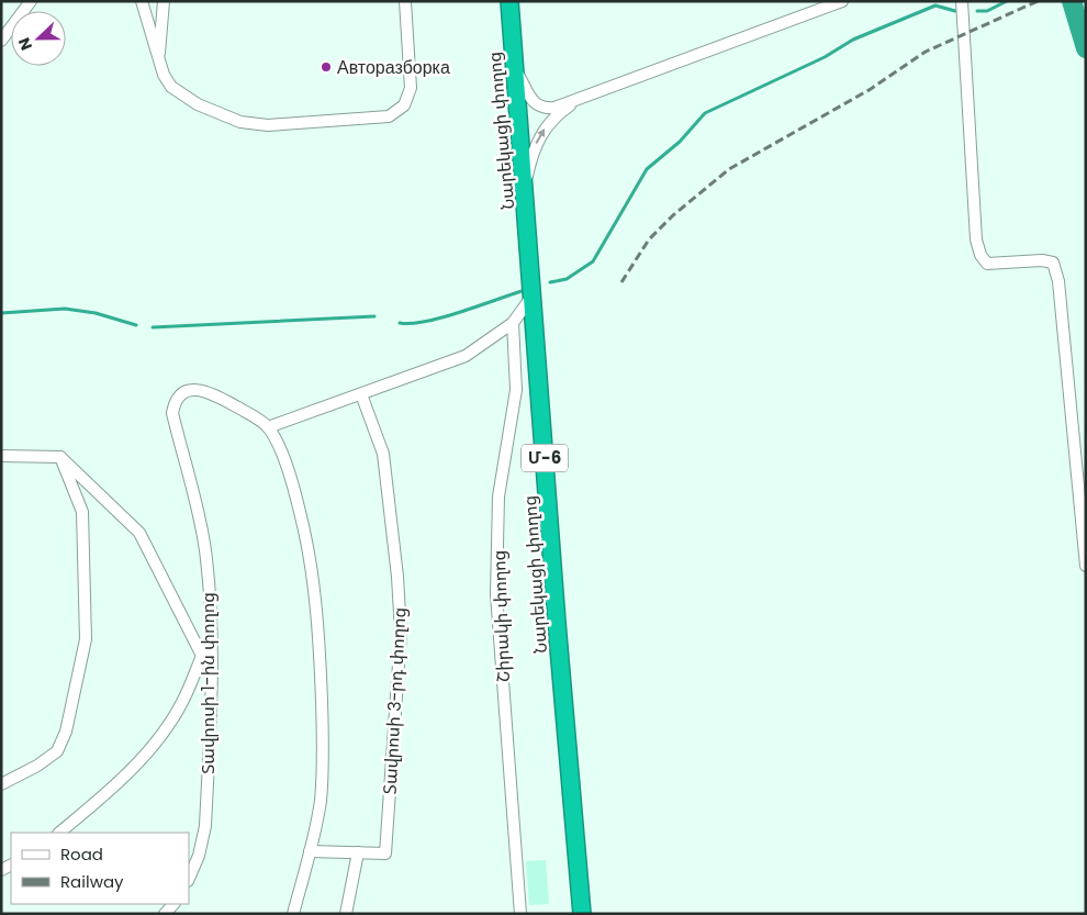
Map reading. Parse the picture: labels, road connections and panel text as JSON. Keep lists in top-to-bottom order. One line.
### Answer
{"streets":{"highway":["Նարեկացի փողոց","Մ-6"],"street":["Շիրակի փողոց","Տավրոսի 1-ին փողոց","Տավրոսի 3-րդ փողոց"]},"places":["Авторазборка"],"legend":["Road","Railway"],"north":"left"}
